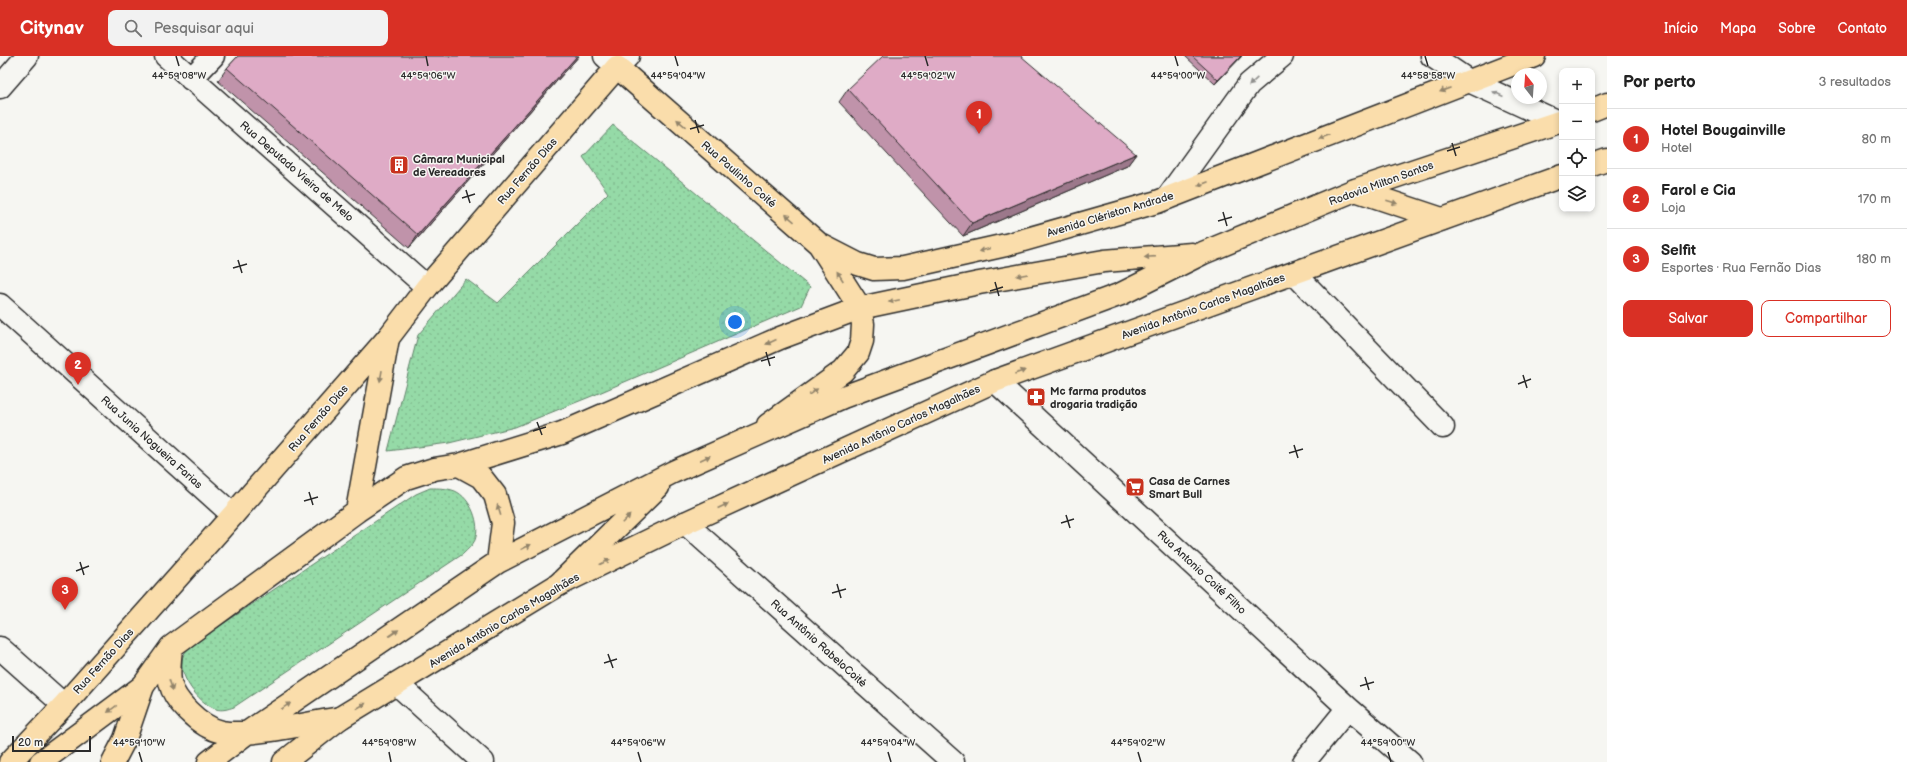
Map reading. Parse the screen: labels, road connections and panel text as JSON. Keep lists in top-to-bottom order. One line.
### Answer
{"streets":{"main road":["Rua Fernão Dias","Rua Paulinho Coité","Rodovia Milton Santos","Avenida Clériston Andrade","Avenida Antônio Carlos Magalhães"],"street":["Rua Deputado Vieira de Melo","Rua Junia Nogueira Farias","Rua Antonio Coité Filho","Rua Antônio RabeloCoité"]},"crossings":[["Rua Deputado Vieira de Melo","Rua Fernão Dias"],["Rua Fernão Dias","Rua Paulinho Coité"],["Rua Fernão Dias","Rua Junia Nogueira Farias"],["Rua Paulinho Coité","Avenida Clériston Andrade"],["Avenida Antônio Carlos Magalhães","Rua Antonio Coité Filho"],["Avenida Antônio Carlos Magalhães","Rua Antônio RabeloCoité"]],"one_way":["Rua Paulinho Coité"],"places":{"building":["Câmara Municipal de Vereadores"],"pharmacy":["Mc farma produtos drogaria tradição"],"supermarket":["Casa de Carnes Smart Bull"]},"scale_bar":"20 m","north":"top","page":{"header":"Citynav","search":"Pesquisar aqui","nav":["Início","Mapa","Sobre","Contato"],"heading":["Por perto","3 resultados"],"map_buttons":["+","−"],"pins":["1","2","3"],"list":[{"mark":"1","name":"Hotel Bougainville","note":"Hotel","value":"80 m"},{"mark":"2","name":"Farol e Cia","note":"Loja","value":"170 m"},{"mark":"3","name":"Selfit","note":"Esportes · Rua Fernão Dias","value":"180 m"}],"buttons":["Salvar","Compartilhar"],"scale":"20 m"},"coordinates":["44°58'58\"W","44°59'08\"W","44°59'06\"W","44°59'04\"W","44°59'02\"W","44°59'00\"W","44°59'10\"W"]}
